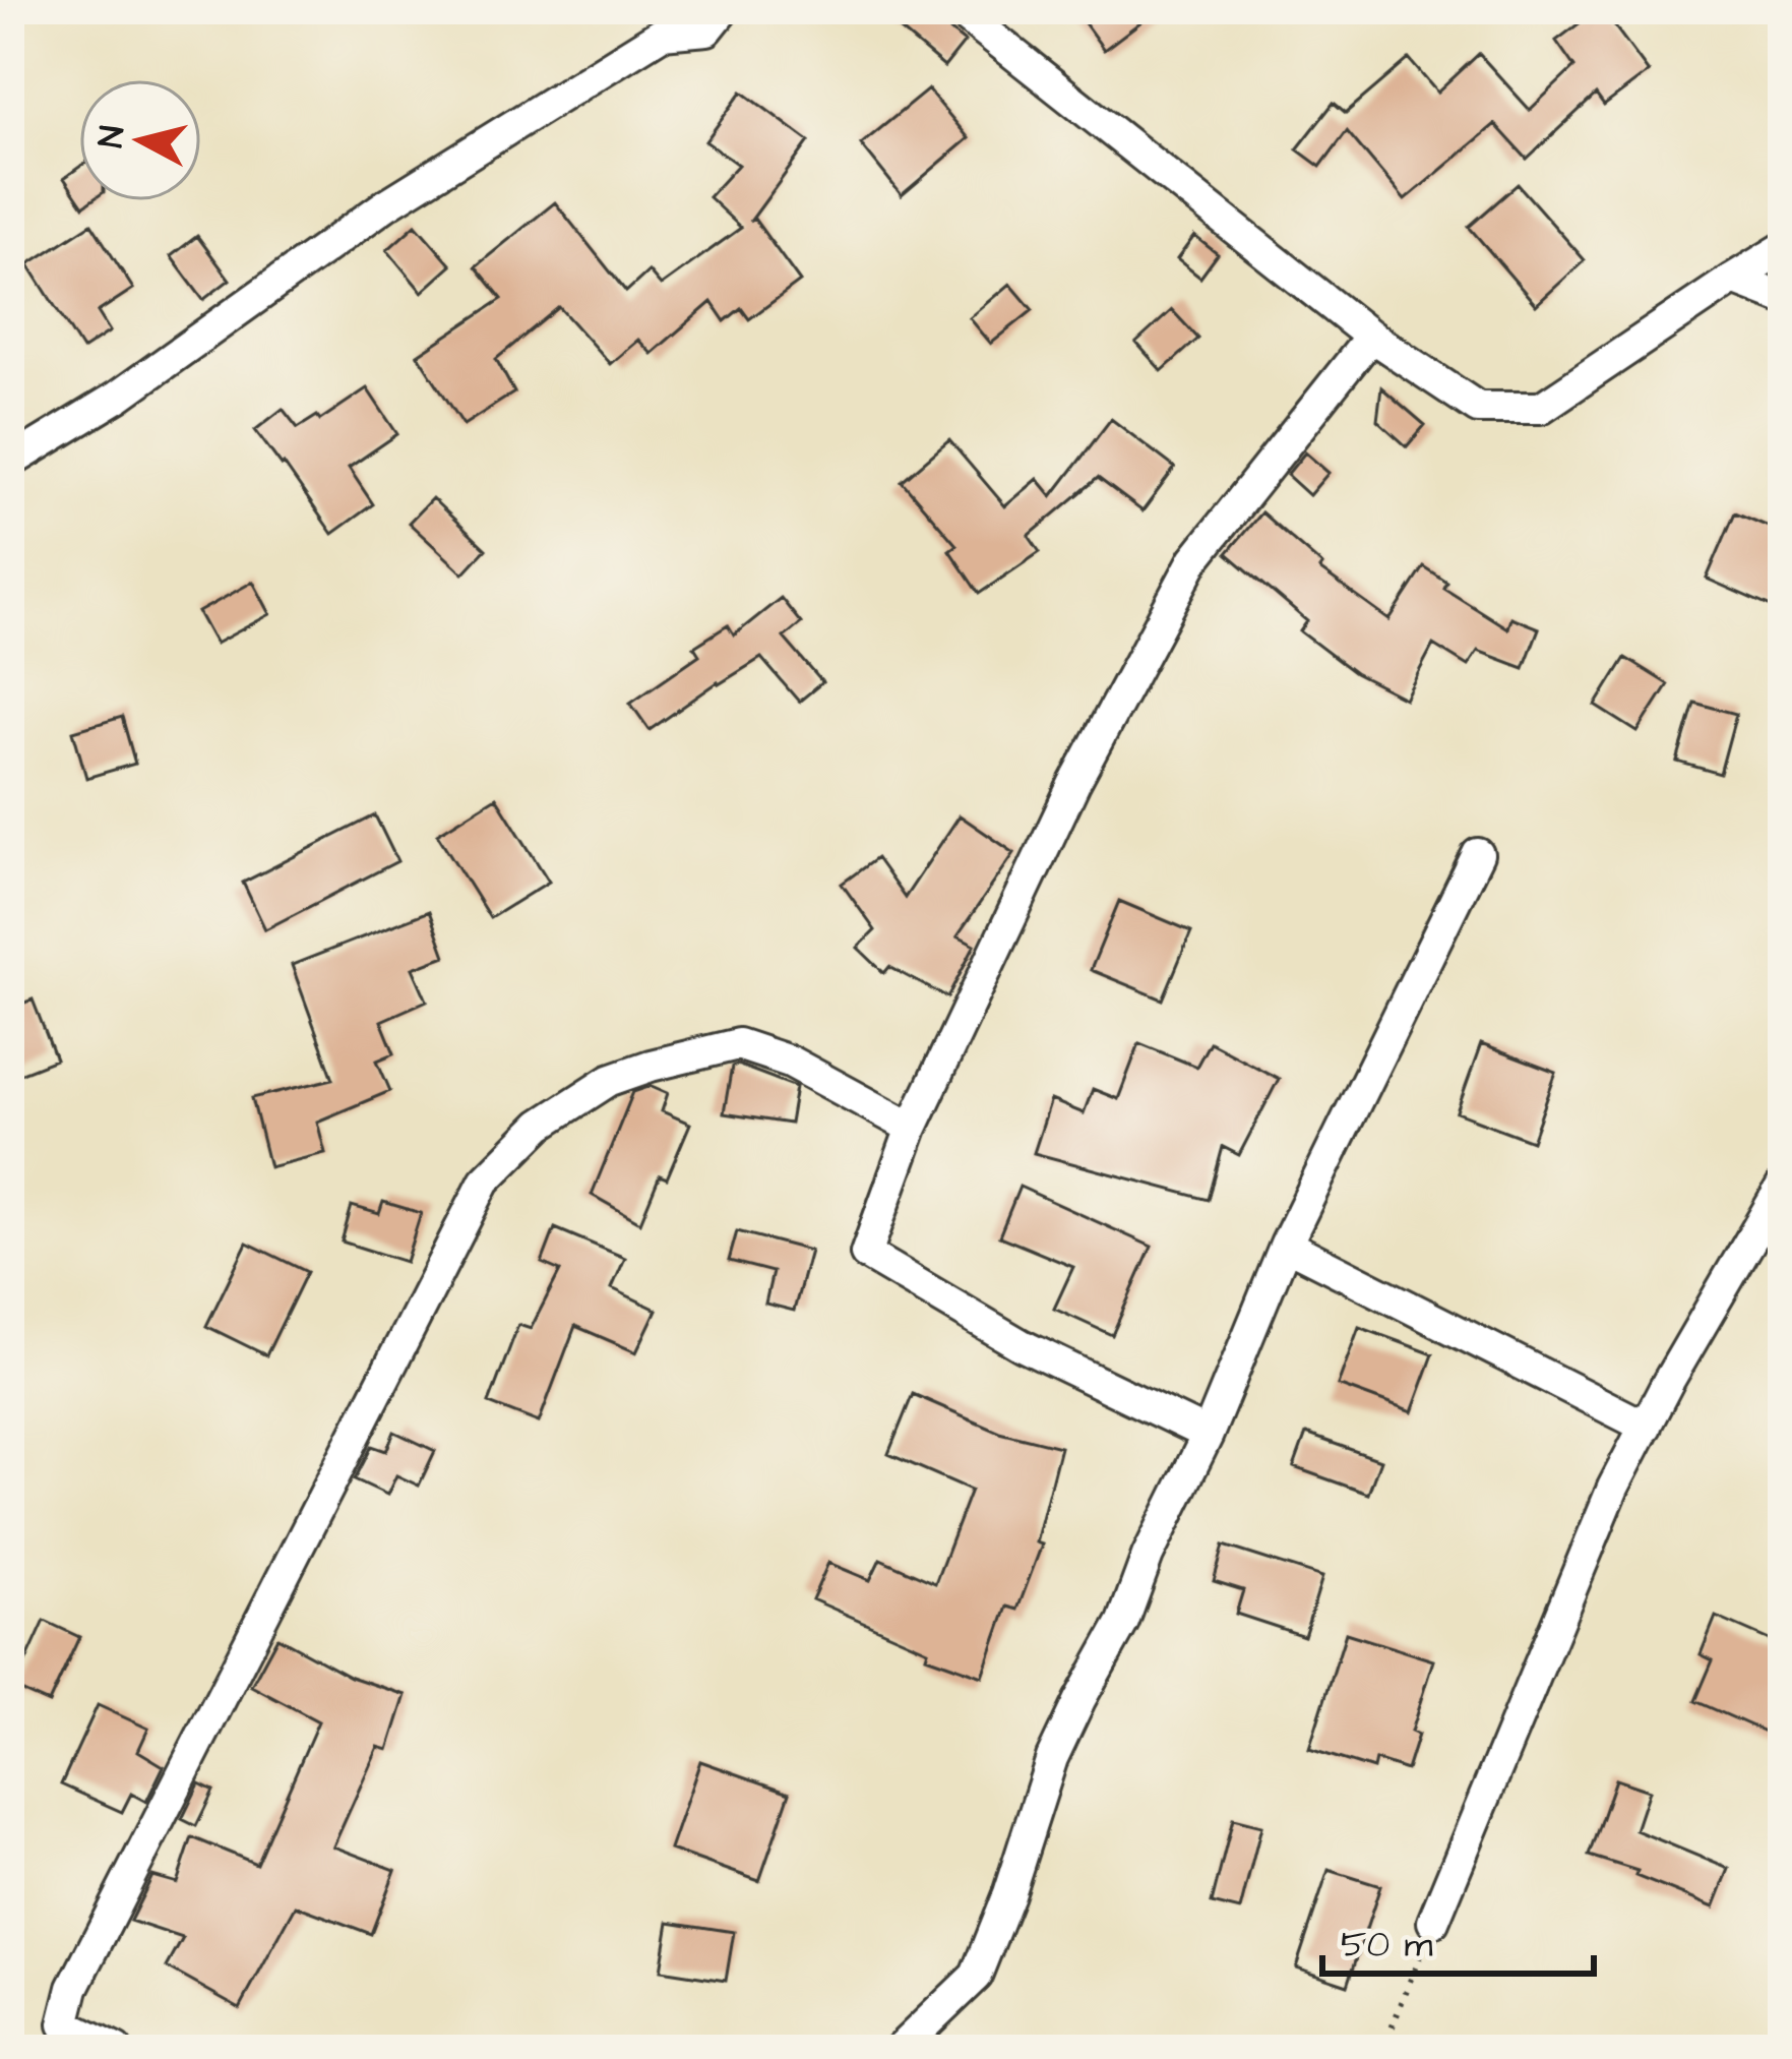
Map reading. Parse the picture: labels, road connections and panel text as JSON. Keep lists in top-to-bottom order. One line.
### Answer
{"scale_bar":"50 m","north":"left"}
